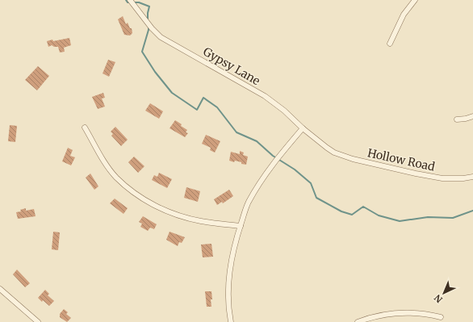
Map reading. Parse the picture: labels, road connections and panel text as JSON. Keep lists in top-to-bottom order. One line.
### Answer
{"streets":{"street":["Gypsy Lane","Hollow Road"]},"crossings":[["Gypsy Lane","Hollow Road"]],"north":"bottom left"}
